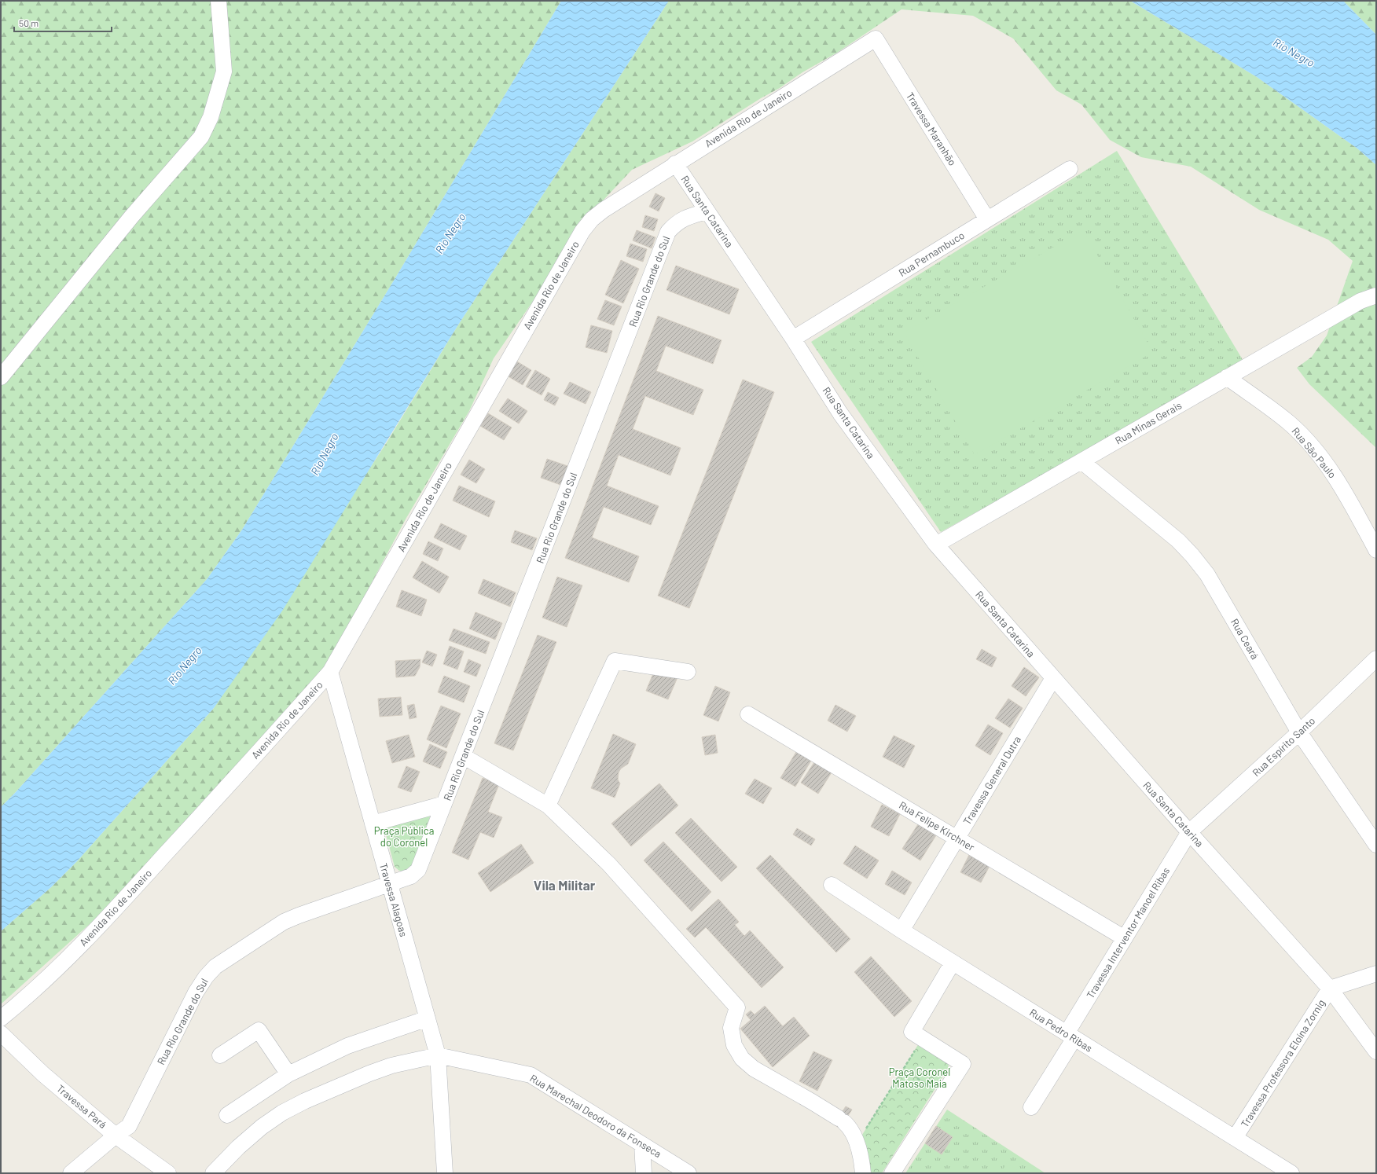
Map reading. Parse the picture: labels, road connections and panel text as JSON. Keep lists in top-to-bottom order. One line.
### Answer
{"streets":{"street":["Avenida Rio de Janeiro","Travessa Maranhão","Rua Santa Catarina","Rua Pernambuco","Rua Rio Grande do Sul","Rua Minas Gerais","Rua São Paulo","Rua Ceará","Rua Espírito Santo","Travessa General Dutra","Rua Felipe Kirchner","Travessa Alagoas","Travessa Interventor Manoel Ribas","Rua Pedro Ribas","Travessa Professora Eloína Zornig","Travessa Pará","Rua Marechal Deodoro da Fonseca"]},"crossings":[["Avenida Rio de Janeiro","Travessa Maranhão"],["Avenida Rio de Janeiro","Rua Santa Catarina"],["Avenida Rio de Janeiro","Travessa Alagoas"],["Travessa Maranhão","Rua Pernambuco"],["Rua Santa Catarina","Rua Pernambuco"],["Rua Santa Catarina","Rua Rio Grande do Sul"],["Rua Santa Catarina","Rua Minas Gerais"],["Rua Santa Catarina","Rua Espírito Santo"],["Rua Santa Catarina","Travessa General Dutra"],["Rua Santa Catarina","Travessa Interventor Manoel Ribas"],["Rua Santa Catarina","Travessa Professora Eloína Zornig"],["Rua Rio Grande do Sul","Travessa Alagoas"],["Rua Rio Grande do Sul","Travessa Pará"],["Rua Minas Gerais","Rua São Paulo"],["Rua Minas Gerais","Rua Ceará"],["Rua Ceará","Rua Espírito Santo"],["Rua Espírito Santo","Travessa Interventor Manoel Ribas"],["Travessa General Dutra","Rua Felipe Kirchner"],["Travessa General Dutra","Rua Pedro Ribas"],["Rua Felipe Kirchner","Travessa Interventor Manoel Ribas"],["Travessa Alagoas","Rua Marechal Deodoro da Fonseca"],["Travessa Interventor Manoel Ribas","Rua Pedro Ribas"],["Rua Pedro Ribas","Travessa Professora Eloína Zornig"]],"districts":["Vila Militar"],"water":["Rio Negro"],"parks":["Praça Pública do Coronel","Praça Coronel Matoso Maia"],"scale_bar":"50 m"}
